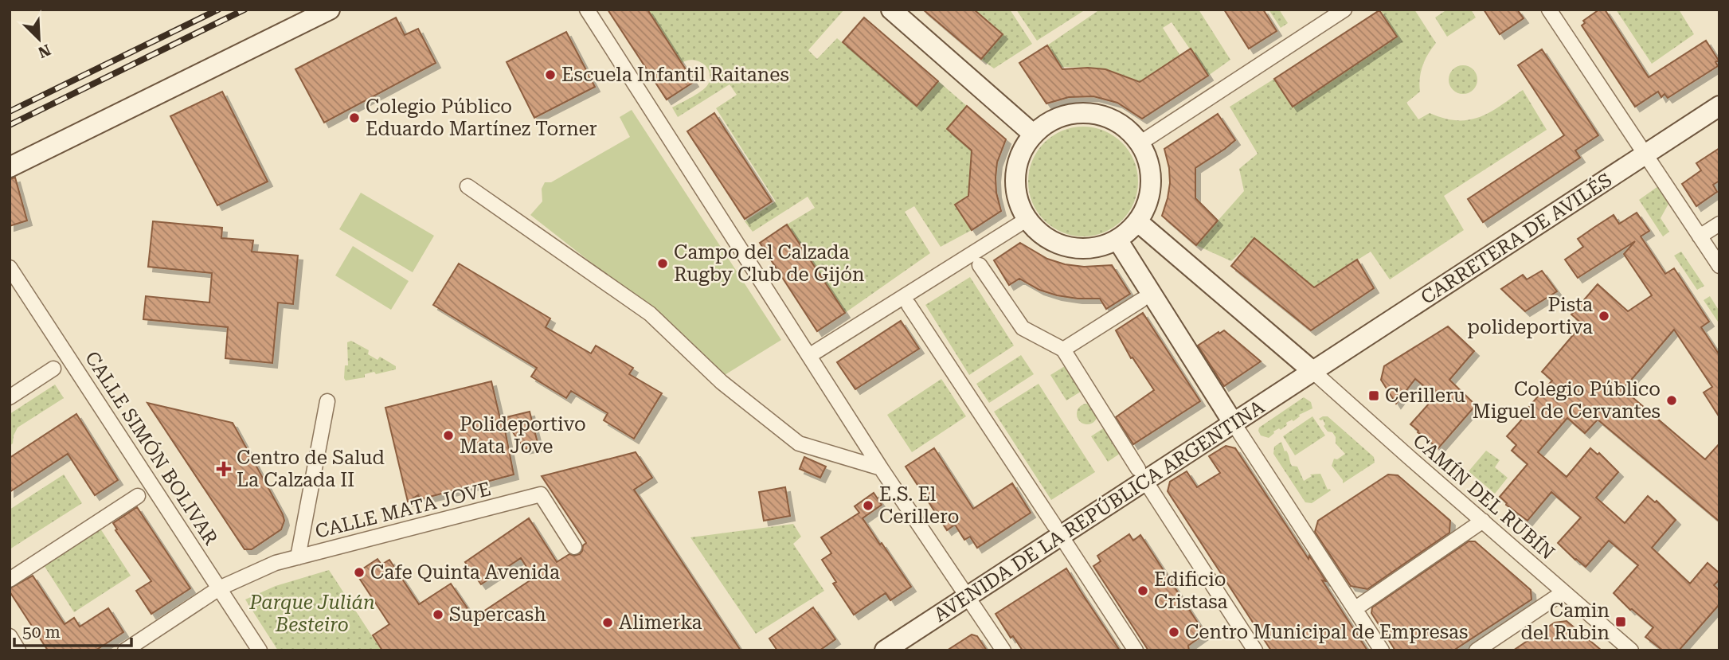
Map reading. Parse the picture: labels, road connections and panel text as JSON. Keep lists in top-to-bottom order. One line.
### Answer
{"streets":{"street":["CARRETERA DE AVILÉS","CALLE SIMÓN BOLIVAR","CAMÍN DEL RUBÍN","CALLE MATA JOVE","AVENIDA DE LA REPÚBLICA ARGENTINA"]},"crossings":[["CARRETERA DE AVILÉS","CAMÍN DEL RUBÍN"],["CARRETERA DE AVILÉS","AVENIDA DE LA REPÚBLICA ARGENTINA"],["CALLE SIMÓN BOLIVAR","CALLE MATA JOVE"],["CAMÍN DEL RUBÍN","AVENIDA DE LA REPÚBLICA ARGENTINA"]],"parks":["Parque Julián Besteiro"],"places":{"other":["Escuela Infantil Raitanes","Colegio Público Eduardo Martínez Torner","Campo del Calzada Rugby Club de Gijón","Pista polideportiva","Colegio Público Miguel de Cervantes","Polideportivo Mata Jove","E.S. El Cerillero","Cafe Quinta Avenida","Edificio Cristasa","Supercash","Alimerka","Centro Municipal de Empresas"],"transit":["Cerilleru","Camin del Rubin"],"health":["Centro de Salud La Calzada II"]},"scale_bar":"50 m","north":"bottom right"}
